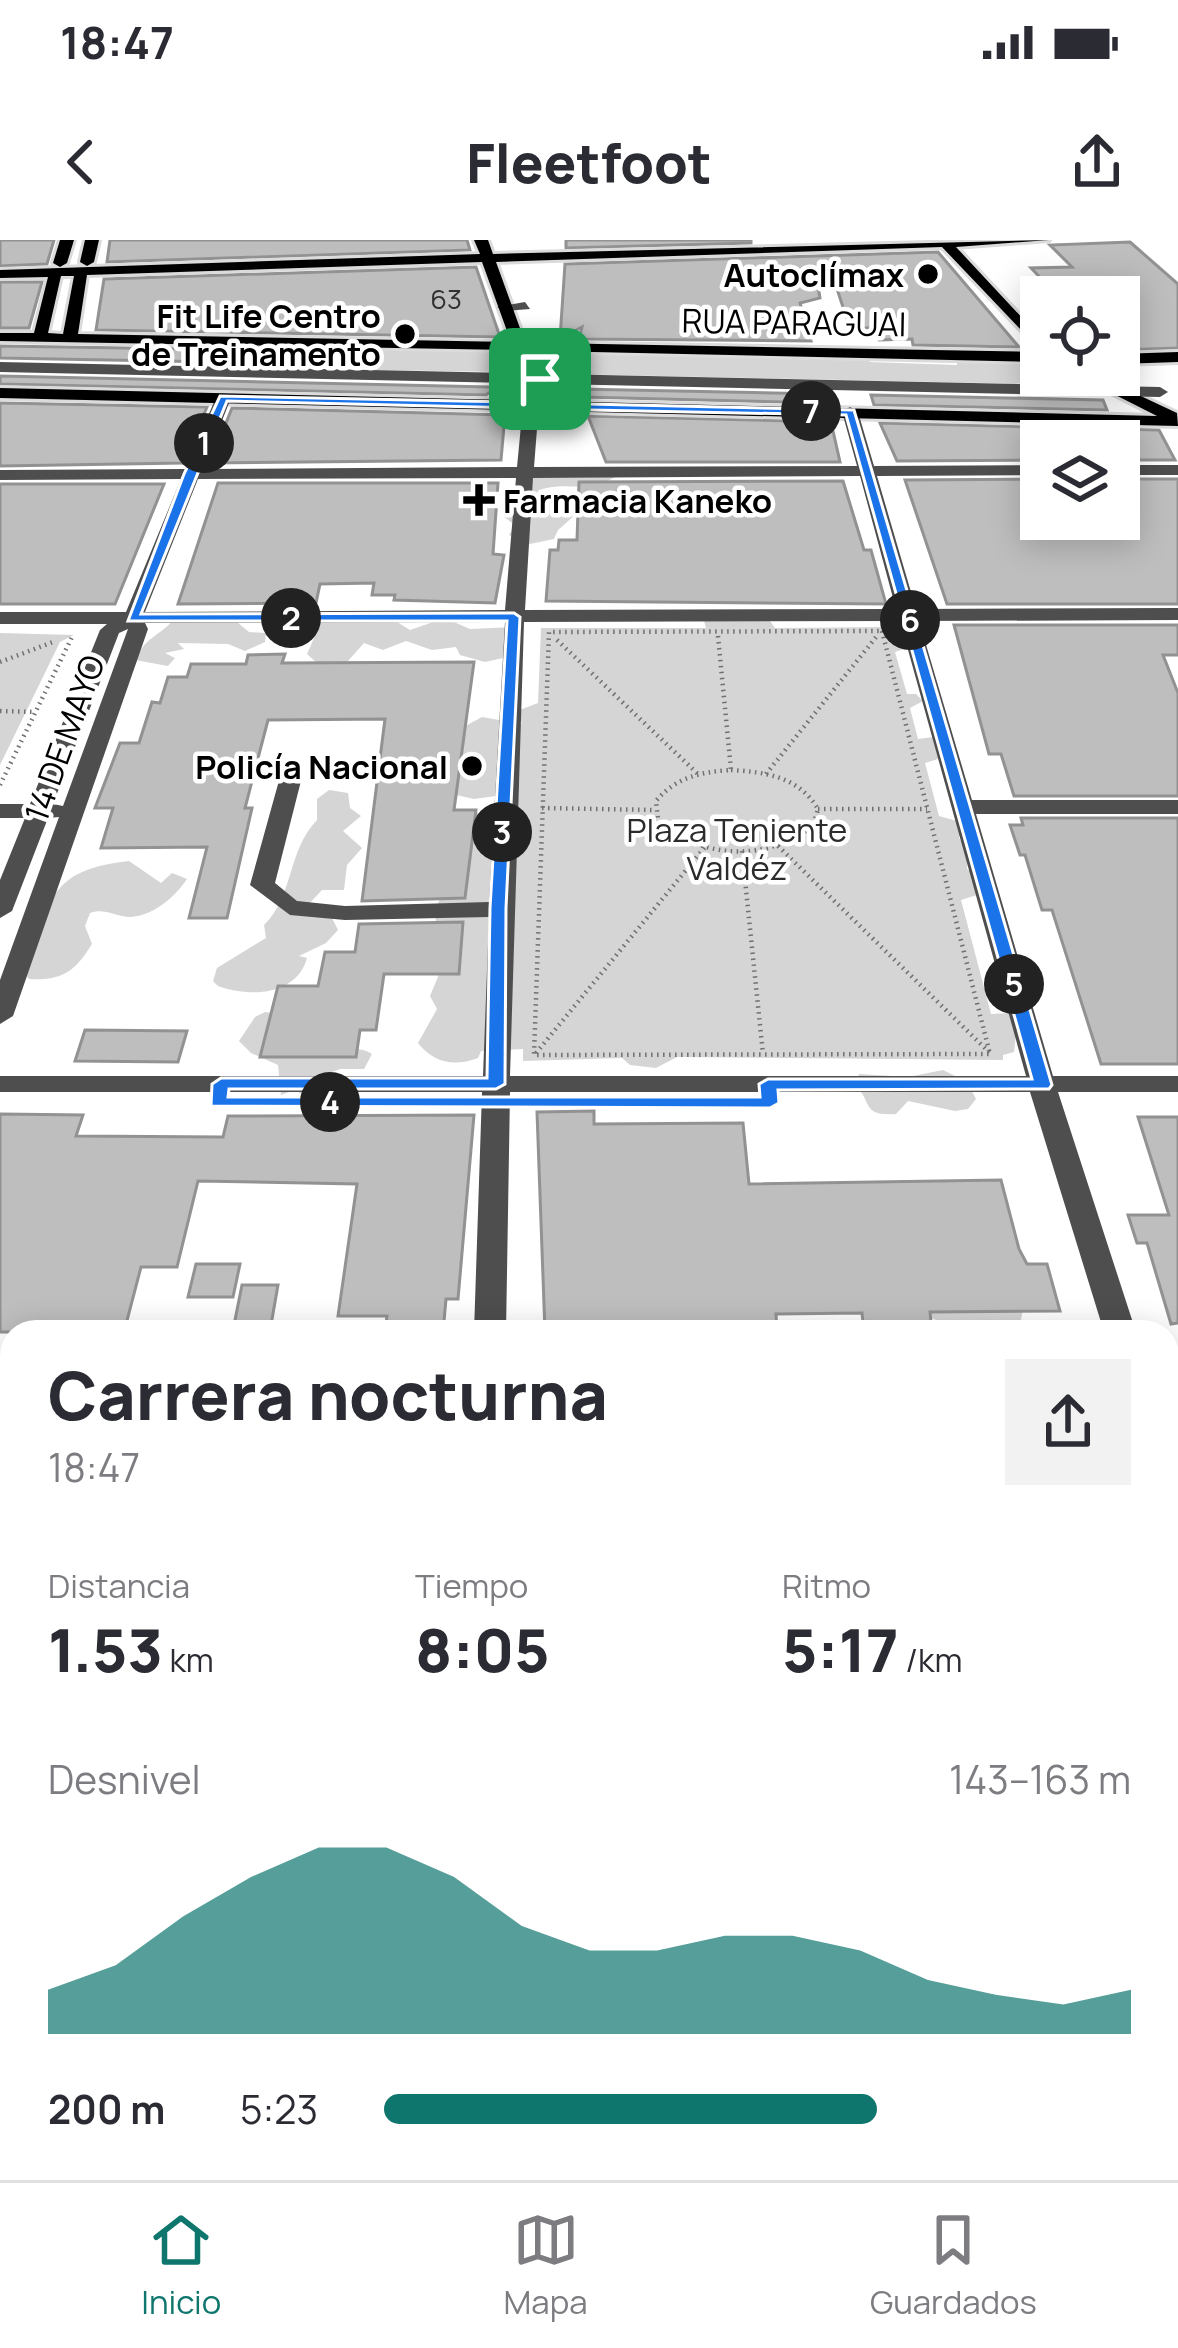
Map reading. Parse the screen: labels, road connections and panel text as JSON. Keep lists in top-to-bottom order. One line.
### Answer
{"streets":{"main road":["RUA PARAGUAI"],"street":["14 DE MAYO"]},"parks":["Plaza Teniente Valdéz"],"places":{"other":["Autoclímax","Fit Life Centro de Treinamento","Policía Nacional"],"health":["Farmacia Kaneko"]},"house_numbers":["63"],"page":{"status":"18:47","header":"Fleetfoot","pins":["7","1","2","6","3","5","4"],"heading":["Carrera nocturna","18:47"],"stats":[["Distancia","1.53 km"],["Tiempo","8:05"],["Ritmo","5:17 /km"]],"chart":["Desnivel","143–163 m"],"list":[{"name":"200 m","note":"5:23"}],"tabs":["Inicio","Mapa","Guardados"]}}
